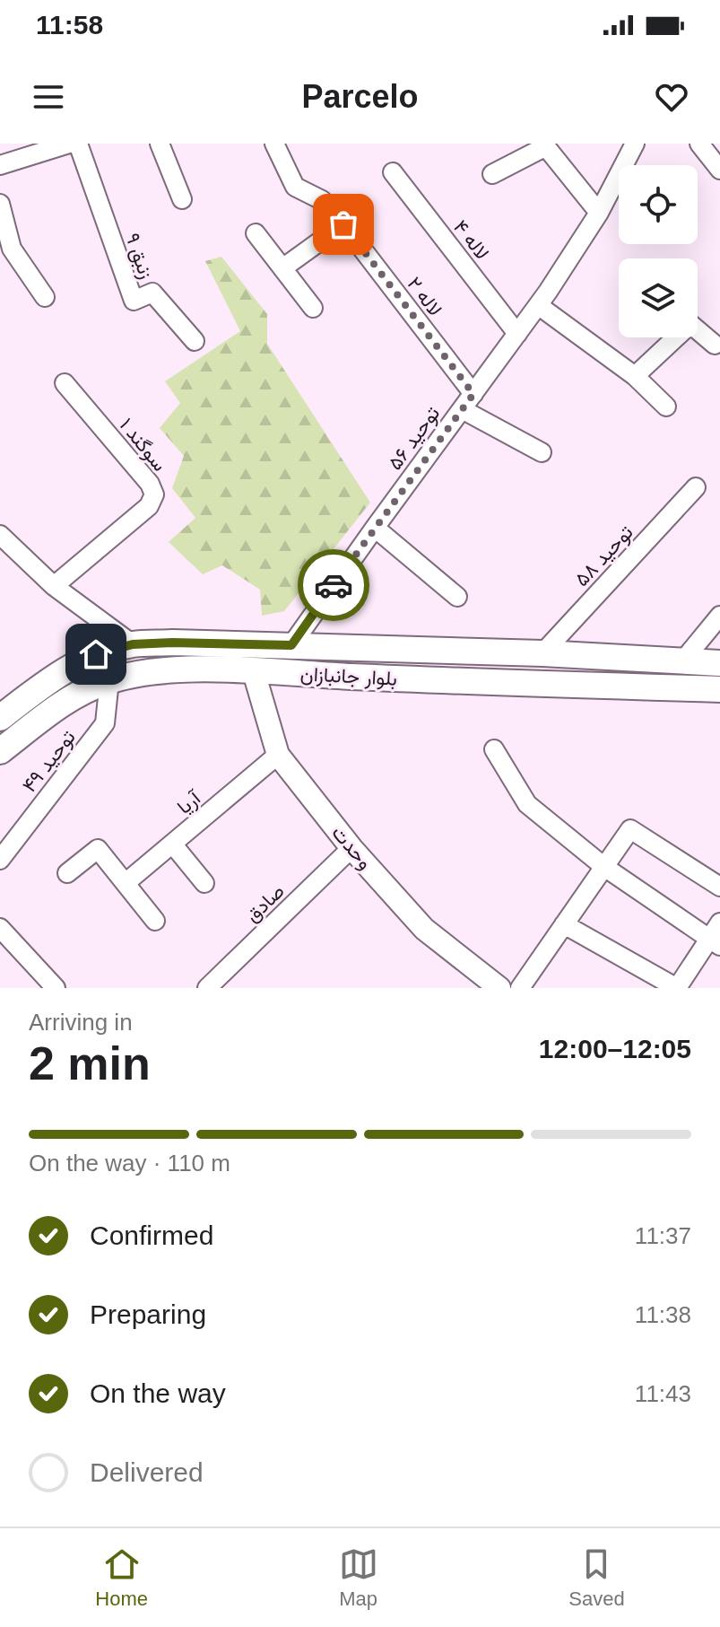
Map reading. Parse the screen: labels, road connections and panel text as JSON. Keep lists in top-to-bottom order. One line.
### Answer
{"streets":{"highway":["بلوار جانبازان"],"main road":["وحدت"],"street":["لاله ۴","زنبق ۹","لاله ۲","توحید ۵۶","سوگند ۱","توحید ۵۸","توحید ۴۹","آریا","صادق"]},"crossings":[["لاله ۴","توحید ۵۶"],["لاله ۲","توحید ۵۶"],["توحید ۵۶","بلوار جانبازان"],["توحید ۵۸","بلوار جانبازان"],["بلوار جانبازان","توحید ۴۹"],["بلوار جانبازان","وحدت"],["آریا","وحدت"],["وحدت","صادق"]],"page":{"status":"11:58","header":"Parcelo","heading":["2 min","Arriving in","12:00–12:05"],"bar":"On the way · 110 m","list":[["Confirmed","11:37"],["Preparing","11:38"],["On the way","11:43"],"Delivered"],"tabs":["Home","Map","Saved"]}}
